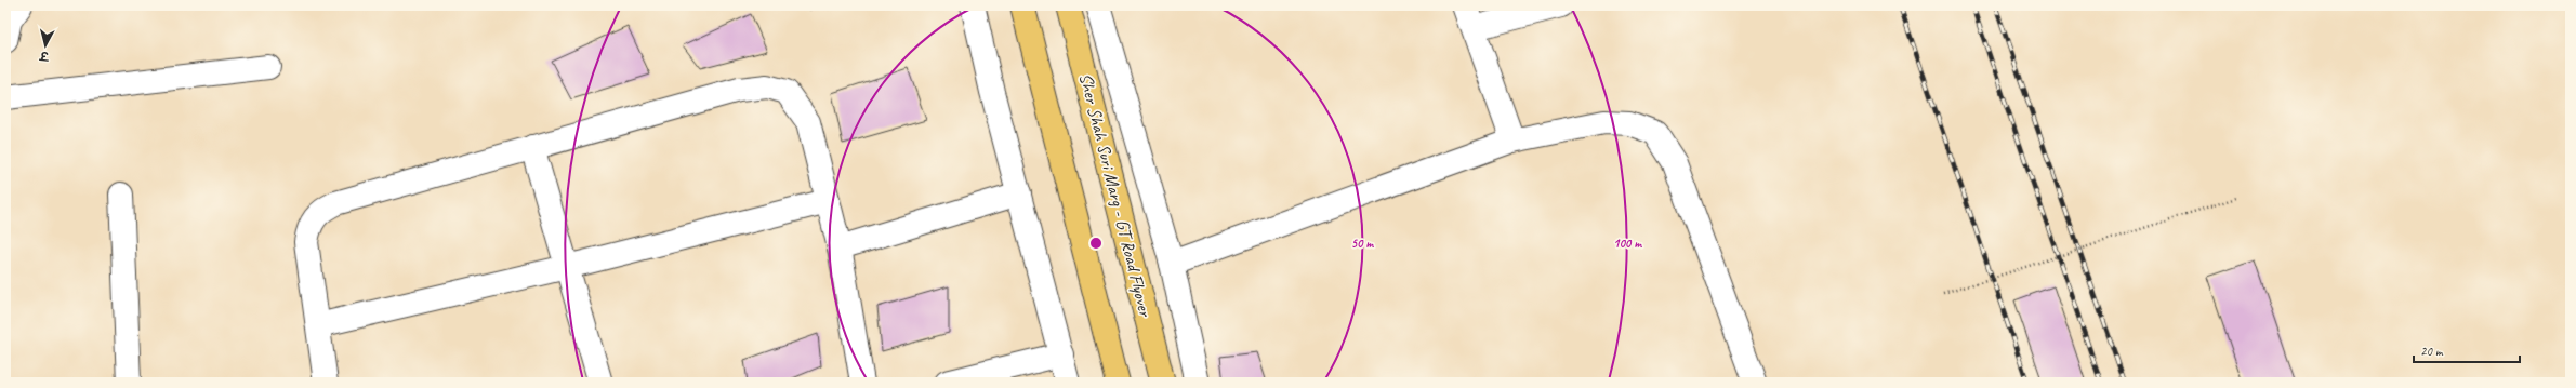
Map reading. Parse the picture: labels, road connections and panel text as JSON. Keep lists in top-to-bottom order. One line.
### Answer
{"streets":{"main road":["Sher Shah Suri Marg - GT Road Flyover"]},"scale_bar":"20 m","north":"bottom","rings":["50 m","100 m"]}
